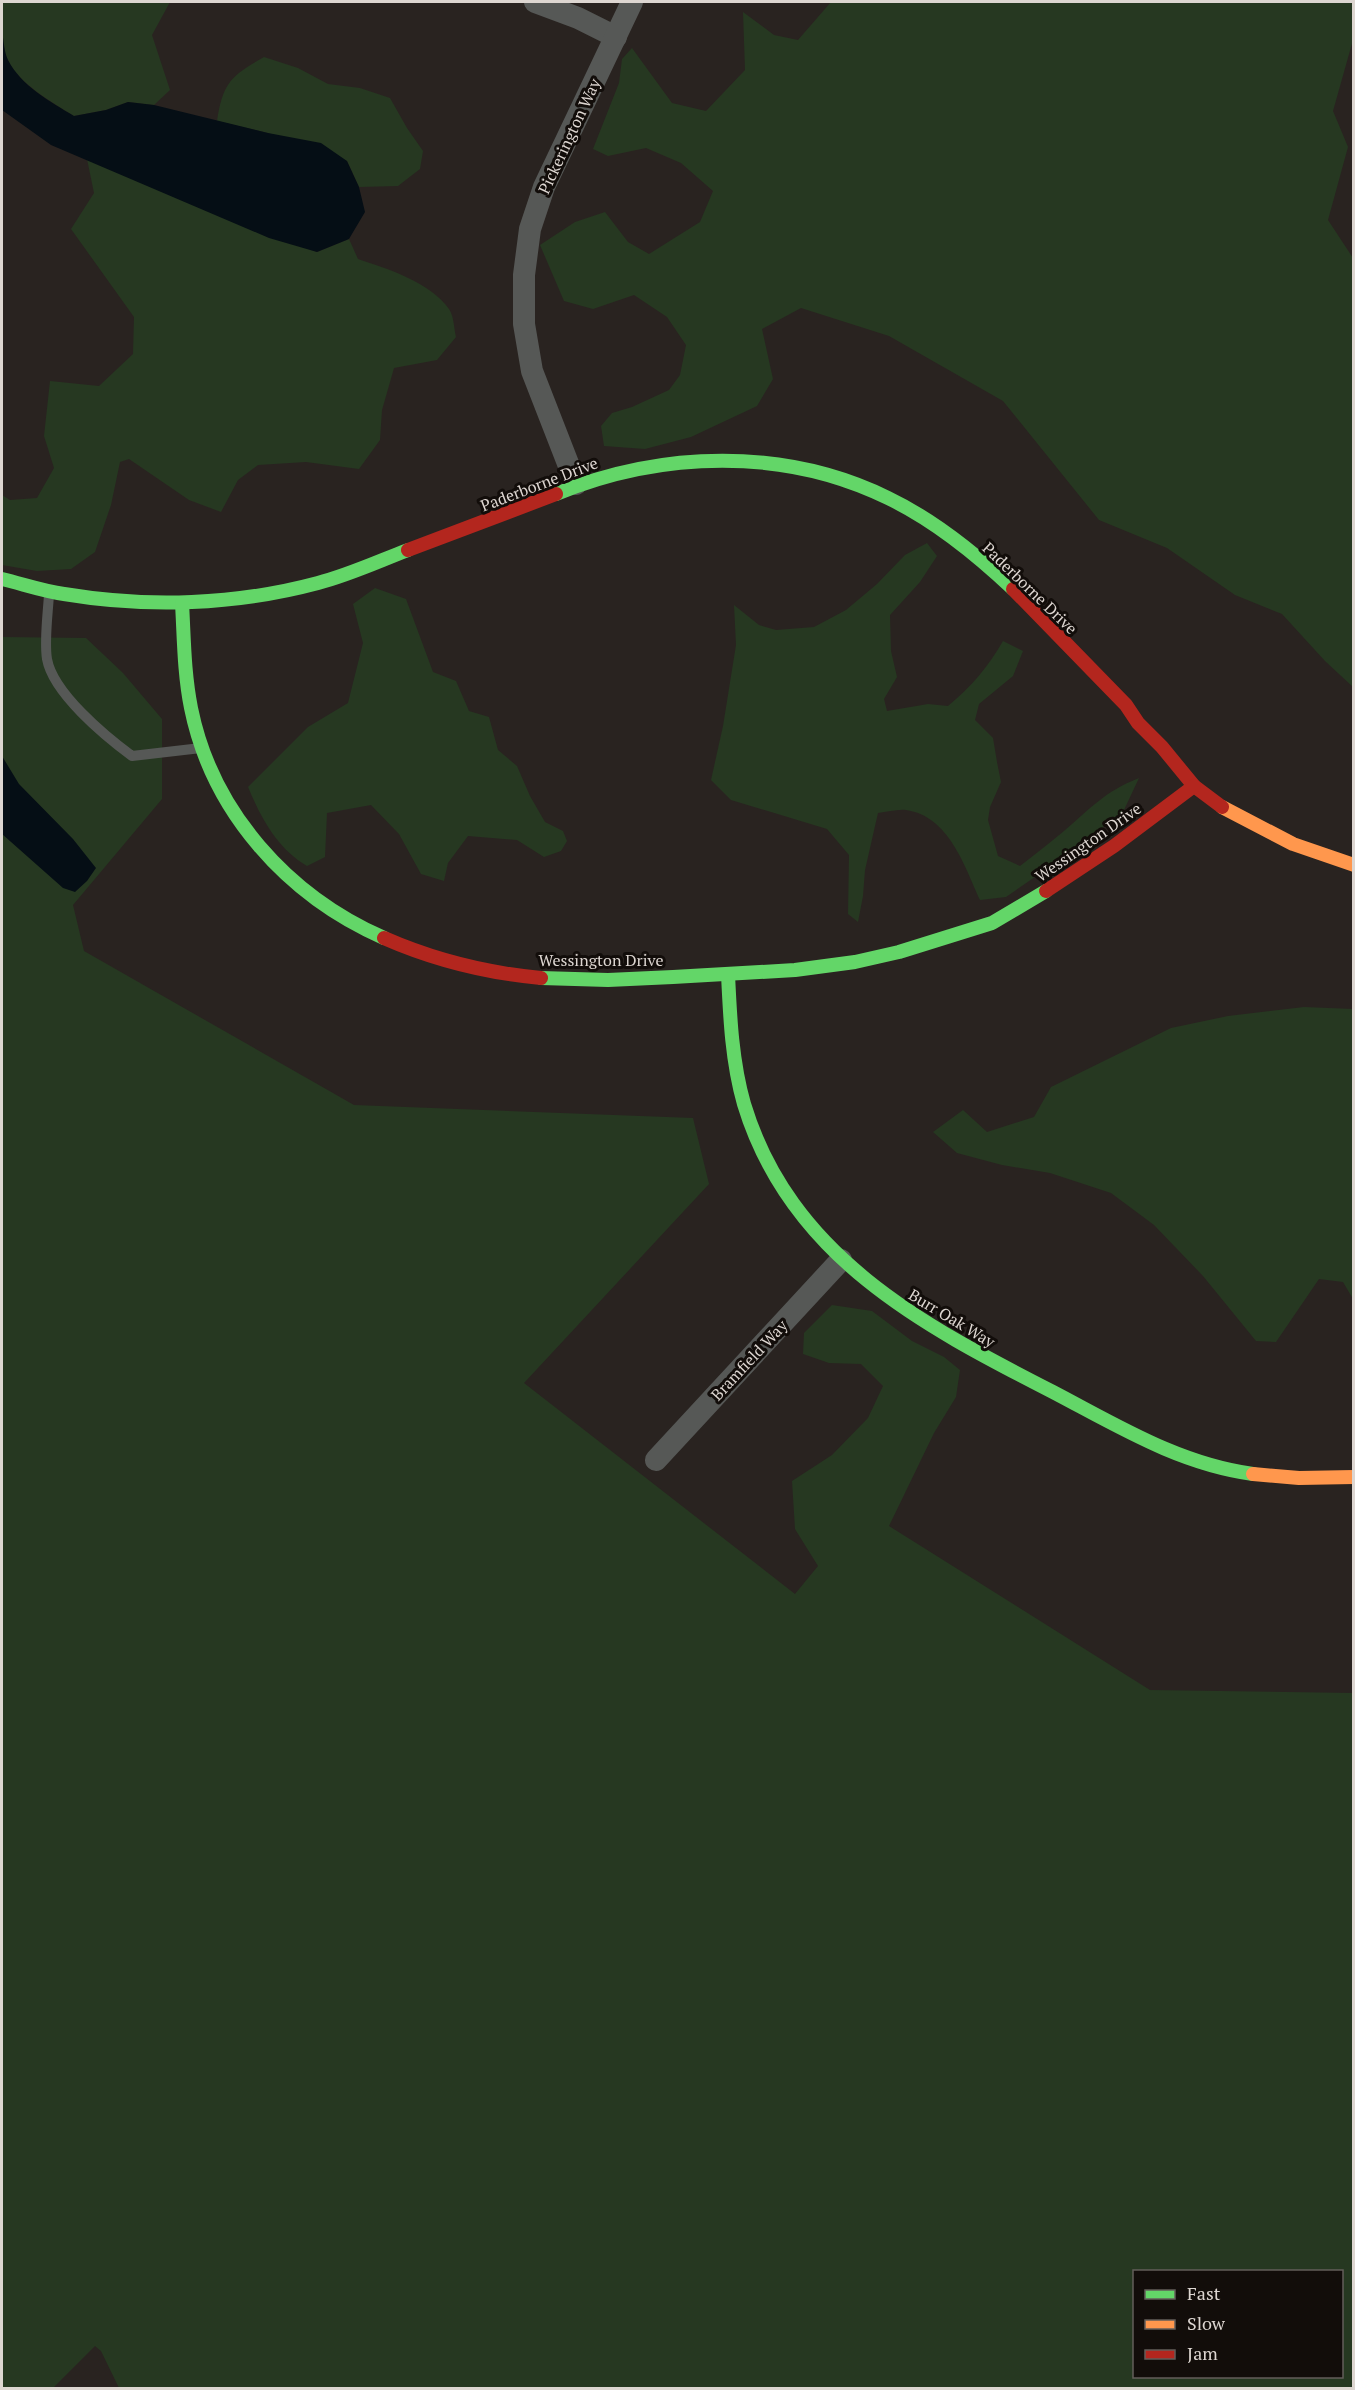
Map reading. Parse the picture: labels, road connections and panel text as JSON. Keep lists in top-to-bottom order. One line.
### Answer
{"streets":{"street":["Pickerington Way","Paderborne Drive","Wessington Drive","Burr Oak Way","Bramfield Way"]},"crossings":[["Pickerington Way","Paderborne Drive"],["Paderborne Drive","Wessington Drive"],["Wessington Drive","Burr Oak Way"],["Burr Oak Way","Bramfield Way"]],"legend":["Fast","Slow","Jam"]}
